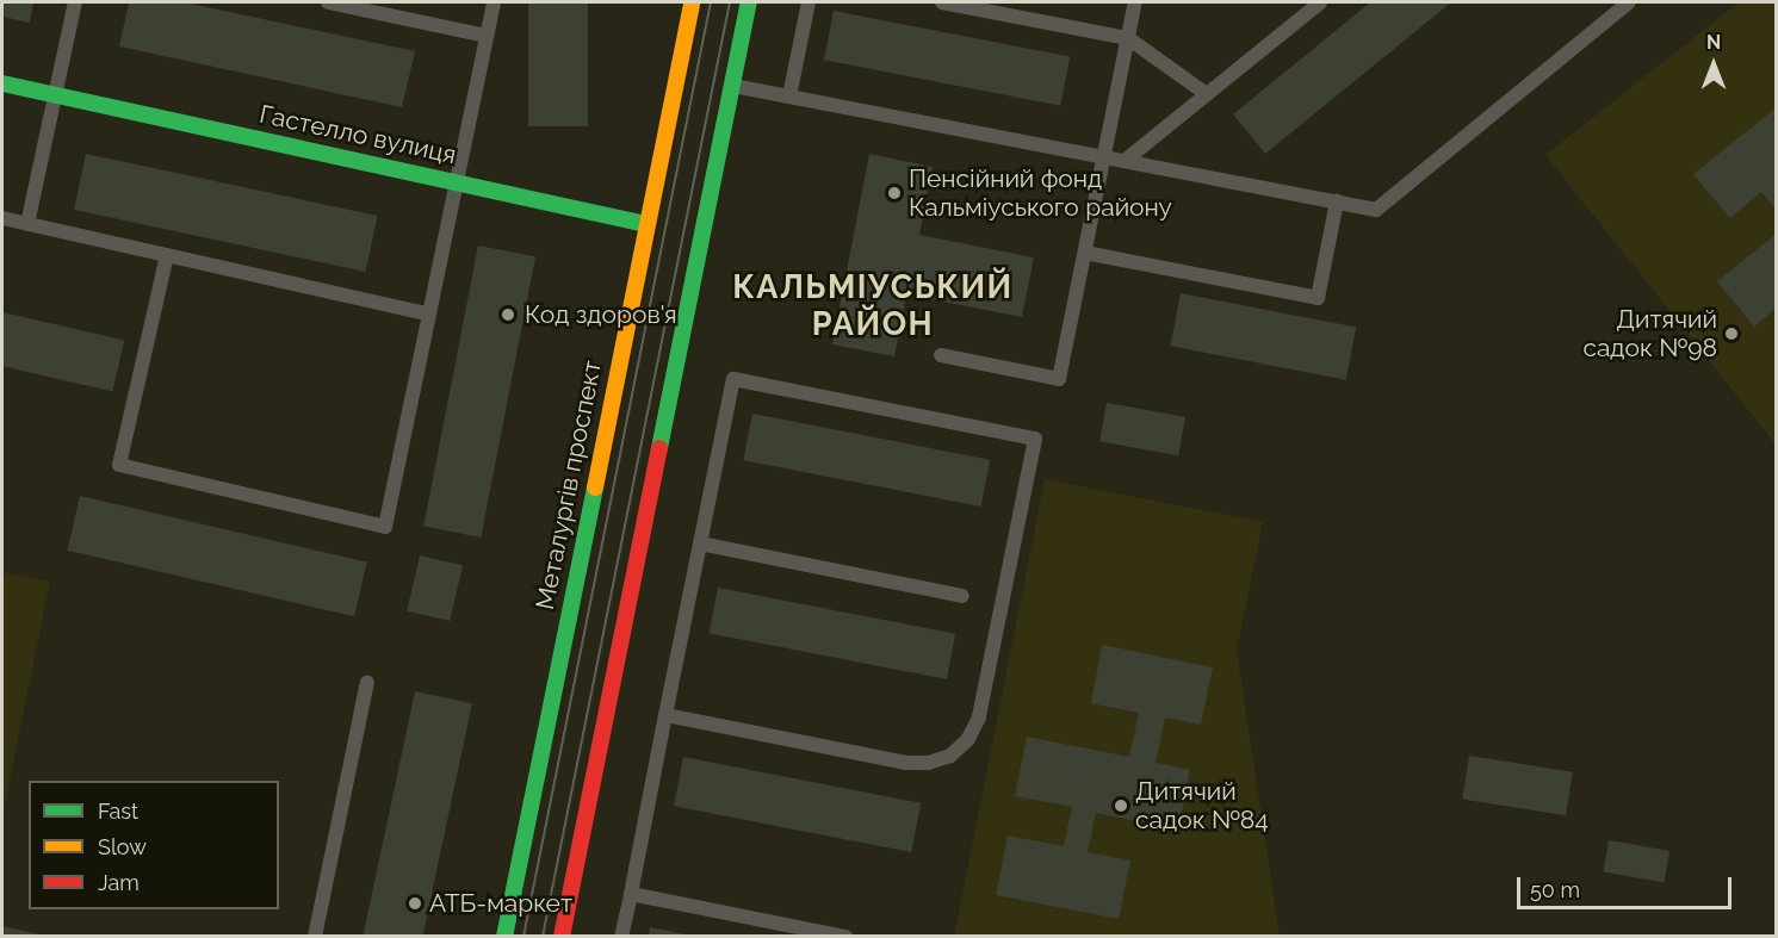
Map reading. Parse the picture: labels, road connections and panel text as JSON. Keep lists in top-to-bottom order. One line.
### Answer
{"streets":{"main road":["Гастелло вулиця","Металургів проспект"]},"crossings":[["Гастелло вулиця","Металургів проспект"]],"districts":["КАЛЬМІУСЬКИЙ РАЙОН"],"places":["Пенсійний фонд Кальміуського району","Код здоров'я","Дитячий садок №98","Дитячий садок №84","АТБ-маркет"],"legend":["Fast","Slow","Jam"],"scale_bar":"50 m","north":"top"}
